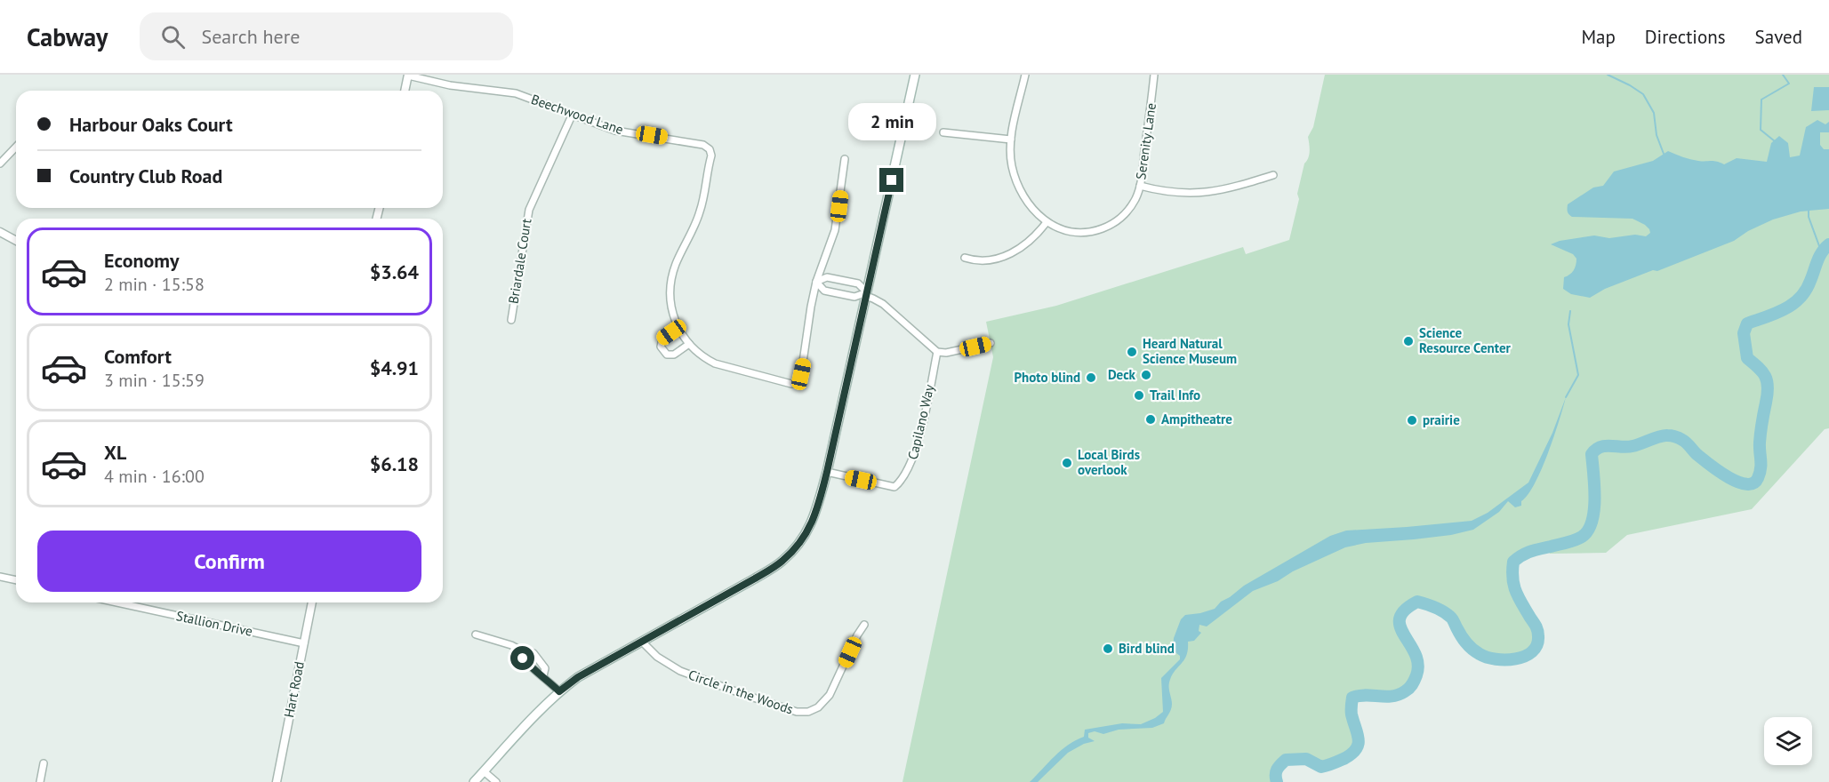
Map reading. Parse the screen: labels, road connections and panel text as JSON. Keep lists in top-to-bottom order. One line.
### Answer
{"streets":{"street":["Beechwood Lane","Serenity Lane","Briardale Court","Capilano Way","Stallion Drive","Hart Road","Circle in the Woods"]},"crossings":[["Beechwood Lane","Briardale Court"],["Stallion Drive","Hart Road"]],"places":["Science Resource Center","Heard Natural Science Museum","Deck","Photo blind","Trail Info","Ampitheatre","prairie","Local Birds overlook","Bird blind"],"page":{"header":"Cabway","search":"Search here","nav":["Map","Directions","Saved"],"banner":["Harbour Oaks Court","Country Club Road"],"bubble":"2 min","list":[{"name":"Economy","note":"2 min · 15:58","value":"$3.64"},{"name":"Comfort","note":"3 min · 15:59","value":"$4.91"},{"name":"XL","note":"4 min · 16:00","value":"$6.18"}],"buttons":"Confirm"}}
